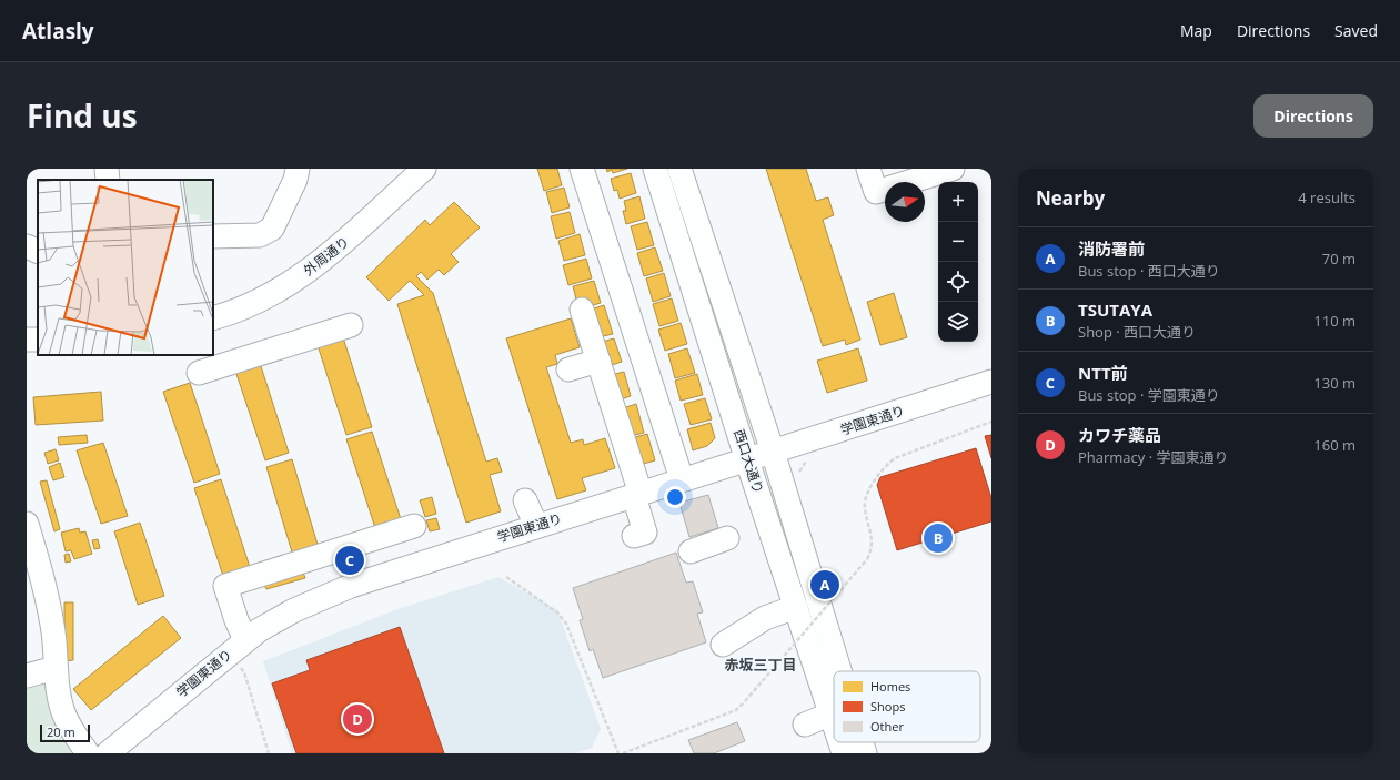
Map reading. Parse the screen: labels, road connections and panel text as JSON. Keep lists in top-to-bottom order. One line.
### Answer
{"streets":{"street":["外周通り","学園東通り","西口大通り"]},"crossings":[["学園東通り","西口大通り"]],"districts":["赤坂三丁目"],"legend":["Homes","Shops","Other"],"scale_bar":"20 m","north":"right","page":{"header":"Atlasly","nav":["Map","Directions","Saved"],"title":"Find us","buttons":"Directions","heading":["Nearby","4 results"],"map_buttons":["+","−"],"list":[{"mark":"A","name":"消防署前","note":"Bus stop · 西口大通り","value":"70 m"},{"mark":"B","name":"TSUTAYA","note":"Shop · 西口大通り","value":"110 m"},{"mark":"C","name":"NTT前","note":"Bus stop · 学園東通り","value":"130 m"},{"mark":"D","name":"カワチ薬品","note":"Pharmacy · 学園東通り","value":"160 m"}],"pins":["B","C","A","D"],"scale":"20 m"}}
